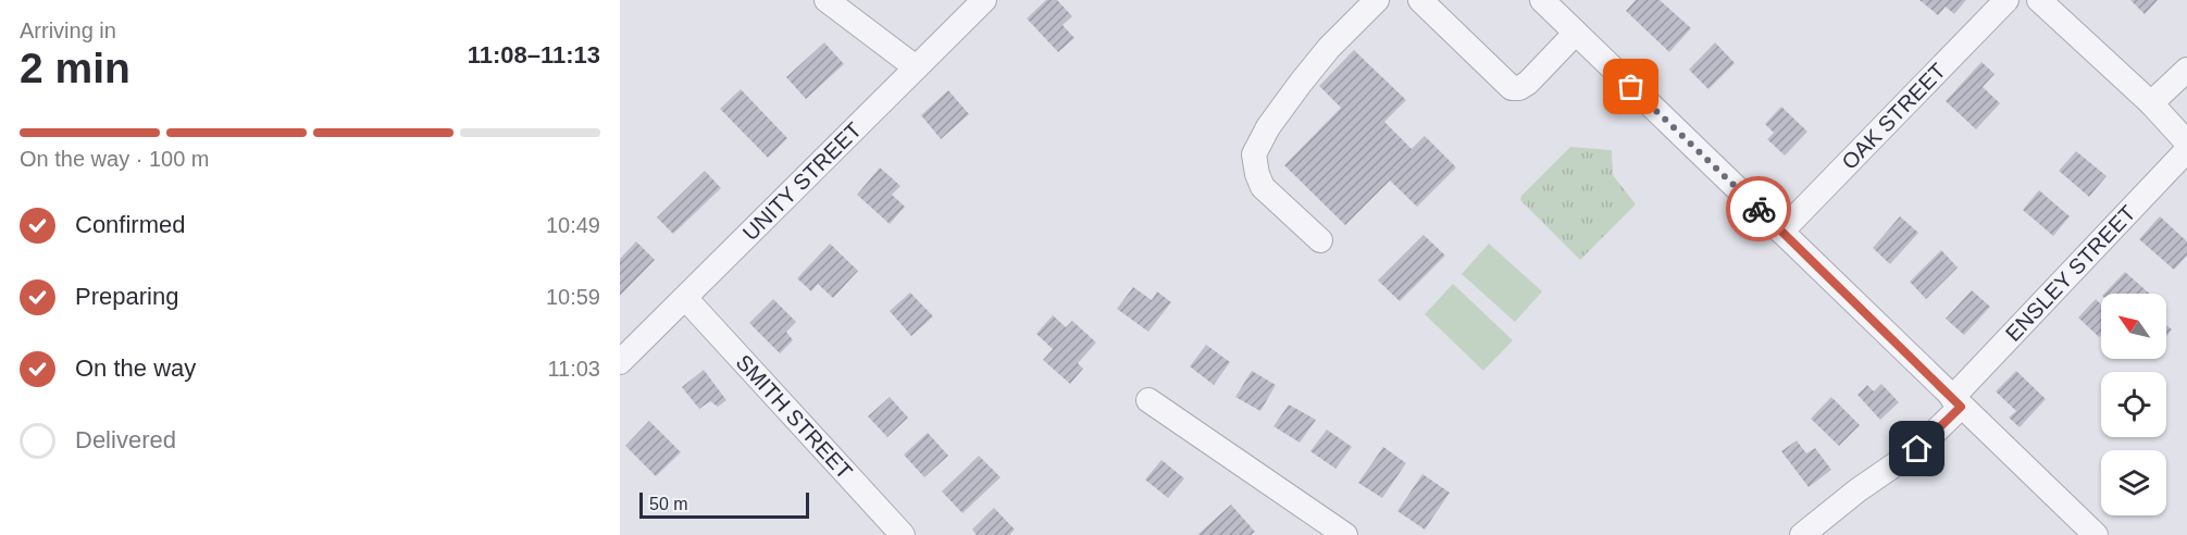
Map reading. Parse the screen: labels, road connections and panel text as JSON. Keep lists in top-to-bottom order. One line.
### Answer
{"streets":{"street":["OAK STREET","UNITY STREET","ENSLEY STREET","SMITH STREET"]},"crossings":[["UNITY STREET","SMITH STREET"]],"scale_bar":"50 m","north":"top left","page":{"heading":["2 min","Arriving in","11:08–11:13"],"bar":"On the way · 100 m","list":[["Confirmed","10:49"],["Preparing","10:59"],["On the way","11:03"],"Delivered"],"scale":"50 m"}}
